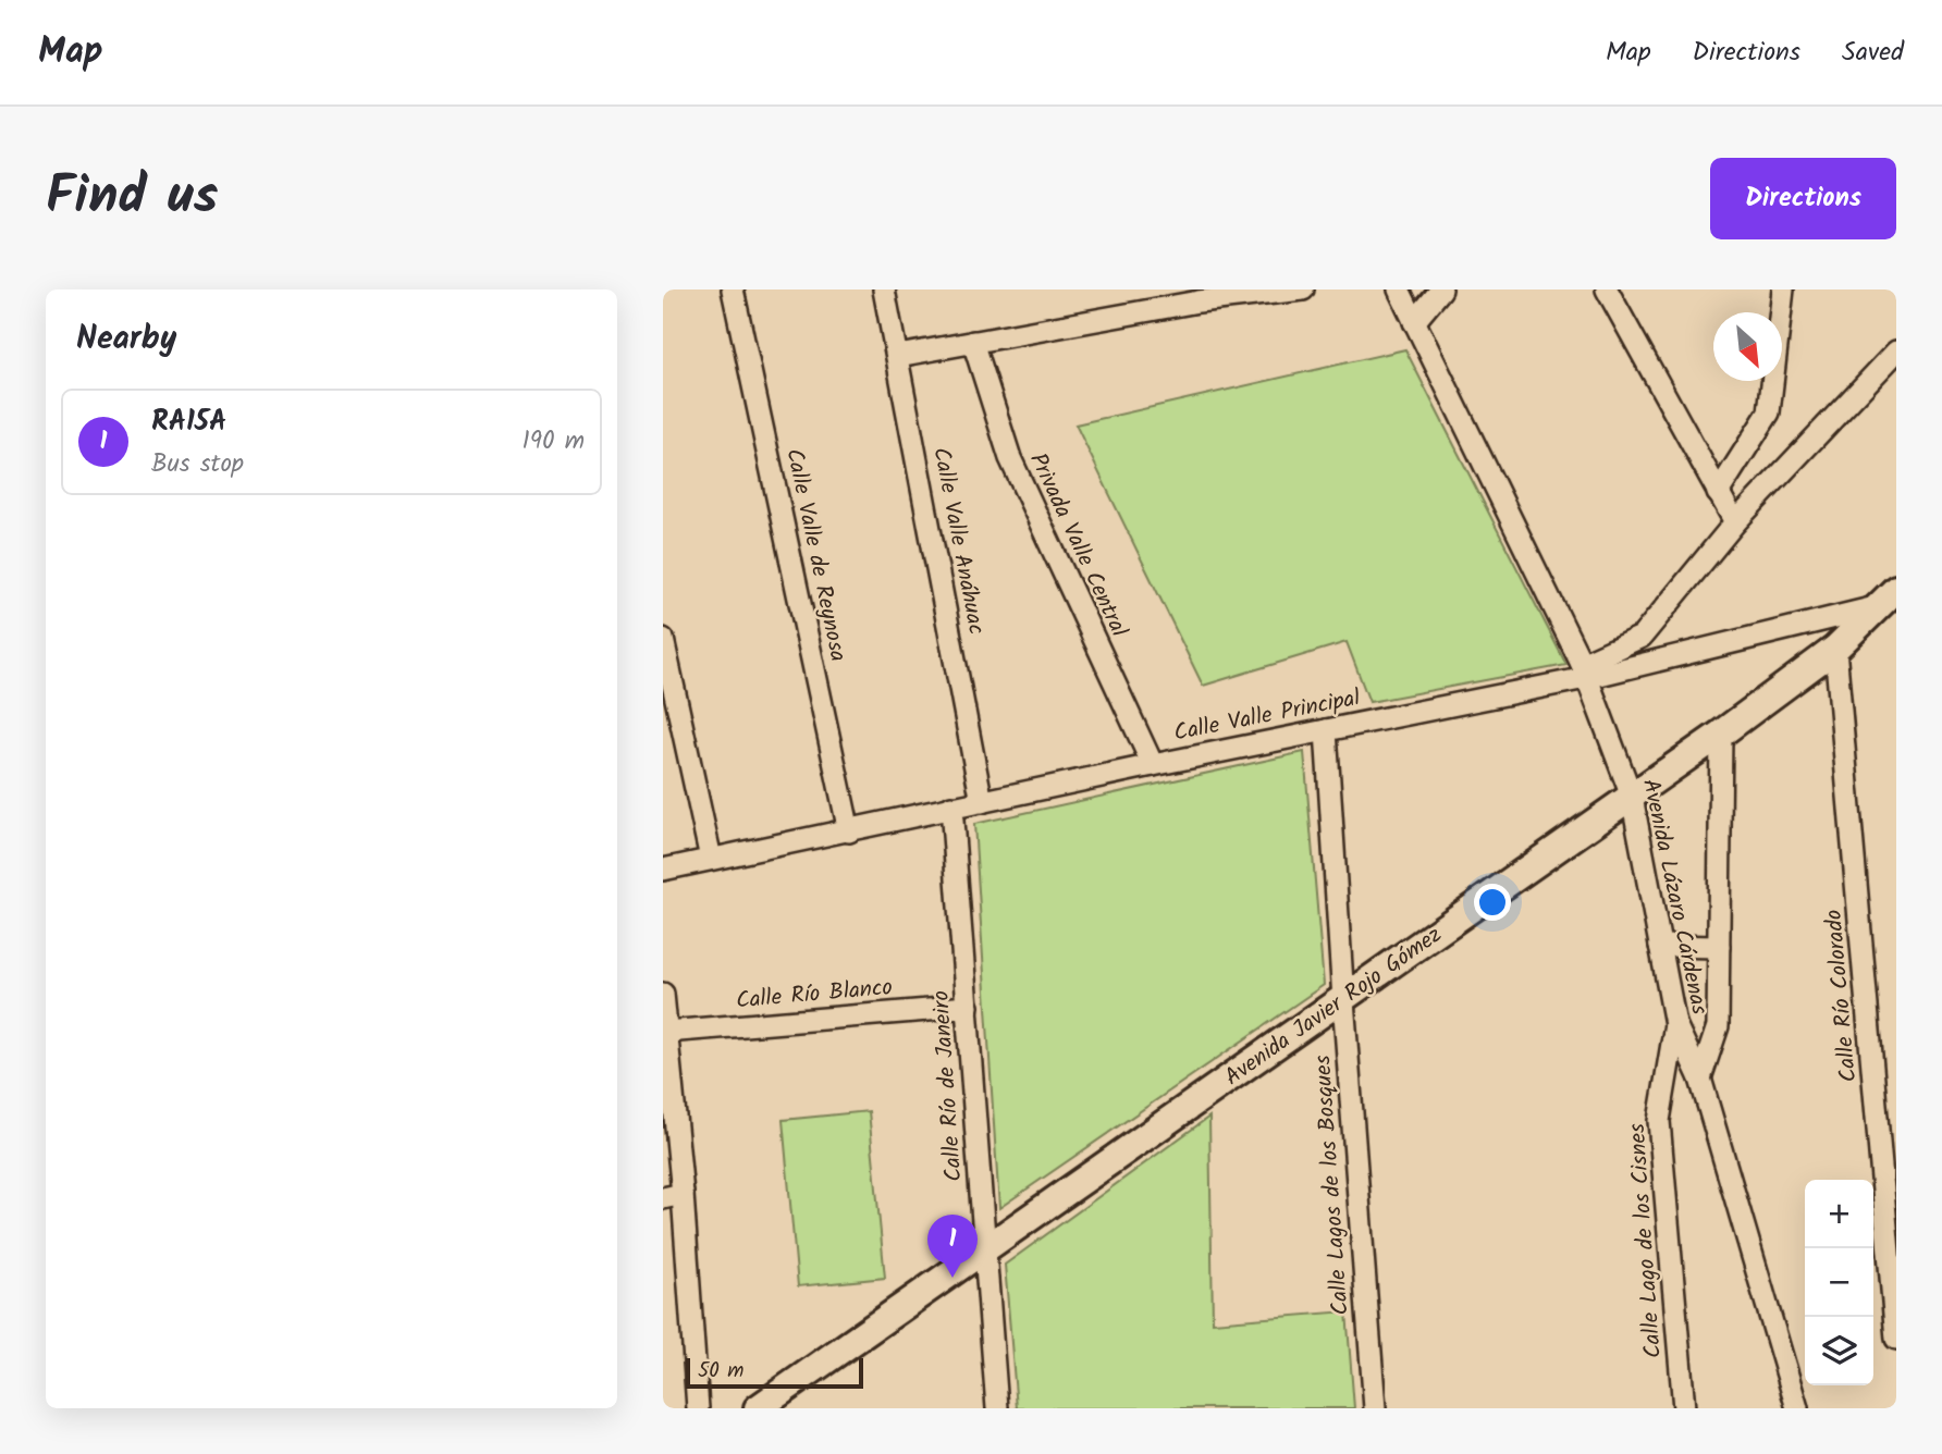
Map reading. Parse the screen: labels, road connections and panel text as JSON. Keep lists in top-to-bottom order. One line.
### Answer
{"streets":{"street":["Calle Valle Anáhuac","Privada Valle Central","Calle Valle de Reynosa","Calle Valle Principal","Avenida Lázaro Cárdenas","Calle Río Blanco","Calle Río Colorado","Avenida Javier Rojo Gómez","Calle Río de Janeiro","Calle Lagos de los Bosques","Calle Lago de los Cisnes"]},"crossings":[["Calle Valle Anáhuac","Calle Valle Principal"],["Privada Valle Central","Calle Valle Principal"],["Calle Valle de Reynosa","Calle Valle Principal"],["Calle Valle Principal","Avenida Lázaro Cárdenas"],["Calle Valle Principal","Avenida Javier Rojo Gómez"],["Calle Valle Principal","Calle Río de Janeiro"],["Calle Valle Principal","Calle Lagos de los Bosques"],["Avenida Lázaro Cárdenas","Avenida Javier Rojo Gómez"],["Avenida Lázaro Cárdenas","Calle Lago de los Cisnes"],["Calle Río Blanco","Calle Río de Janeiro"],["Calle Río Colorado","Avenida Javier Rojo Gómez"],["Avenida Javier Rojo Gómez","Calle Río de Janeiro"],["Avenida Javier Rojo Gómez","Calle Lagos de los Bosques"]],"scale_bar":"50 m","north":"bottom right","page":{"header":"Map","nav":["Map","Directions","Saved"],"title":"Find us","buttons":"Directions","heading":"Nearby","list":[{"mark":"1","name":"RA15A","note":"Bus stop","value":"190 m"}],"map_buttons":["+","−"],"pins":"1","scale":"50 m"}}
